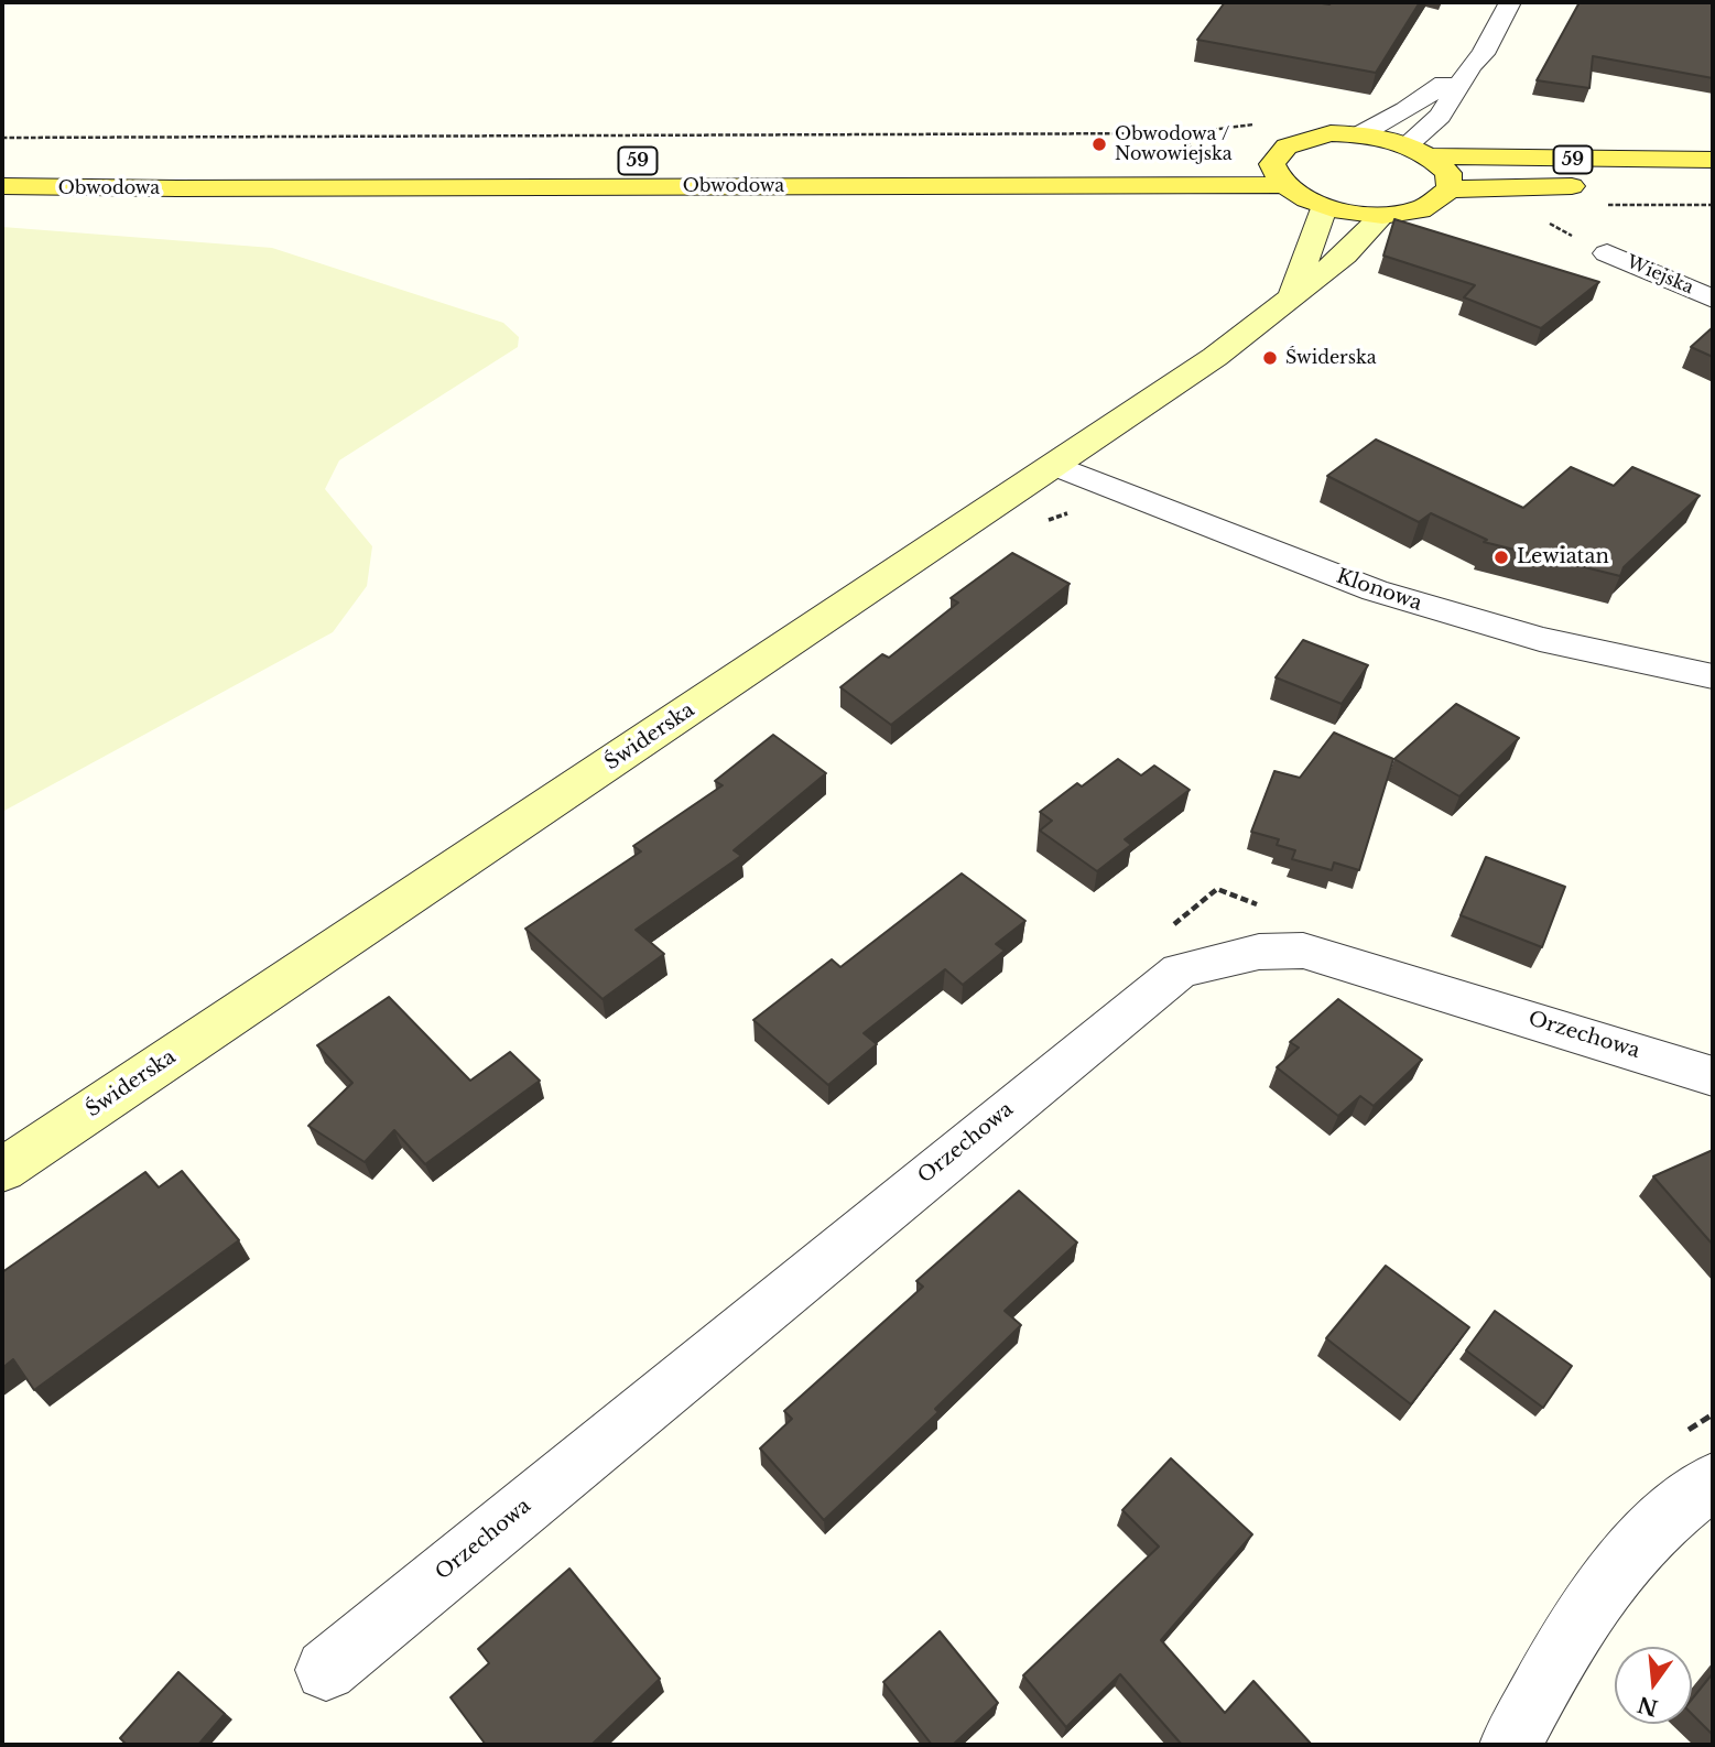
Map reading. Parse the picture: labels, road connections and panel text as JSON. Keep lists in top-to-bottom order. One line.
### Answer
{"streets":{"main road":["59","Obwodowa"],"street":["Wiejska","Klonowa","Świderska","Orzechowa"]},"crossings":[["59","Obwodowa"],["Obwodowa","Świderska"],["Klonowa","Świderska"]],"places":["Obwodowa / Nowowiejska","Świderska","Lewiatan"],"north":"bottom"}
